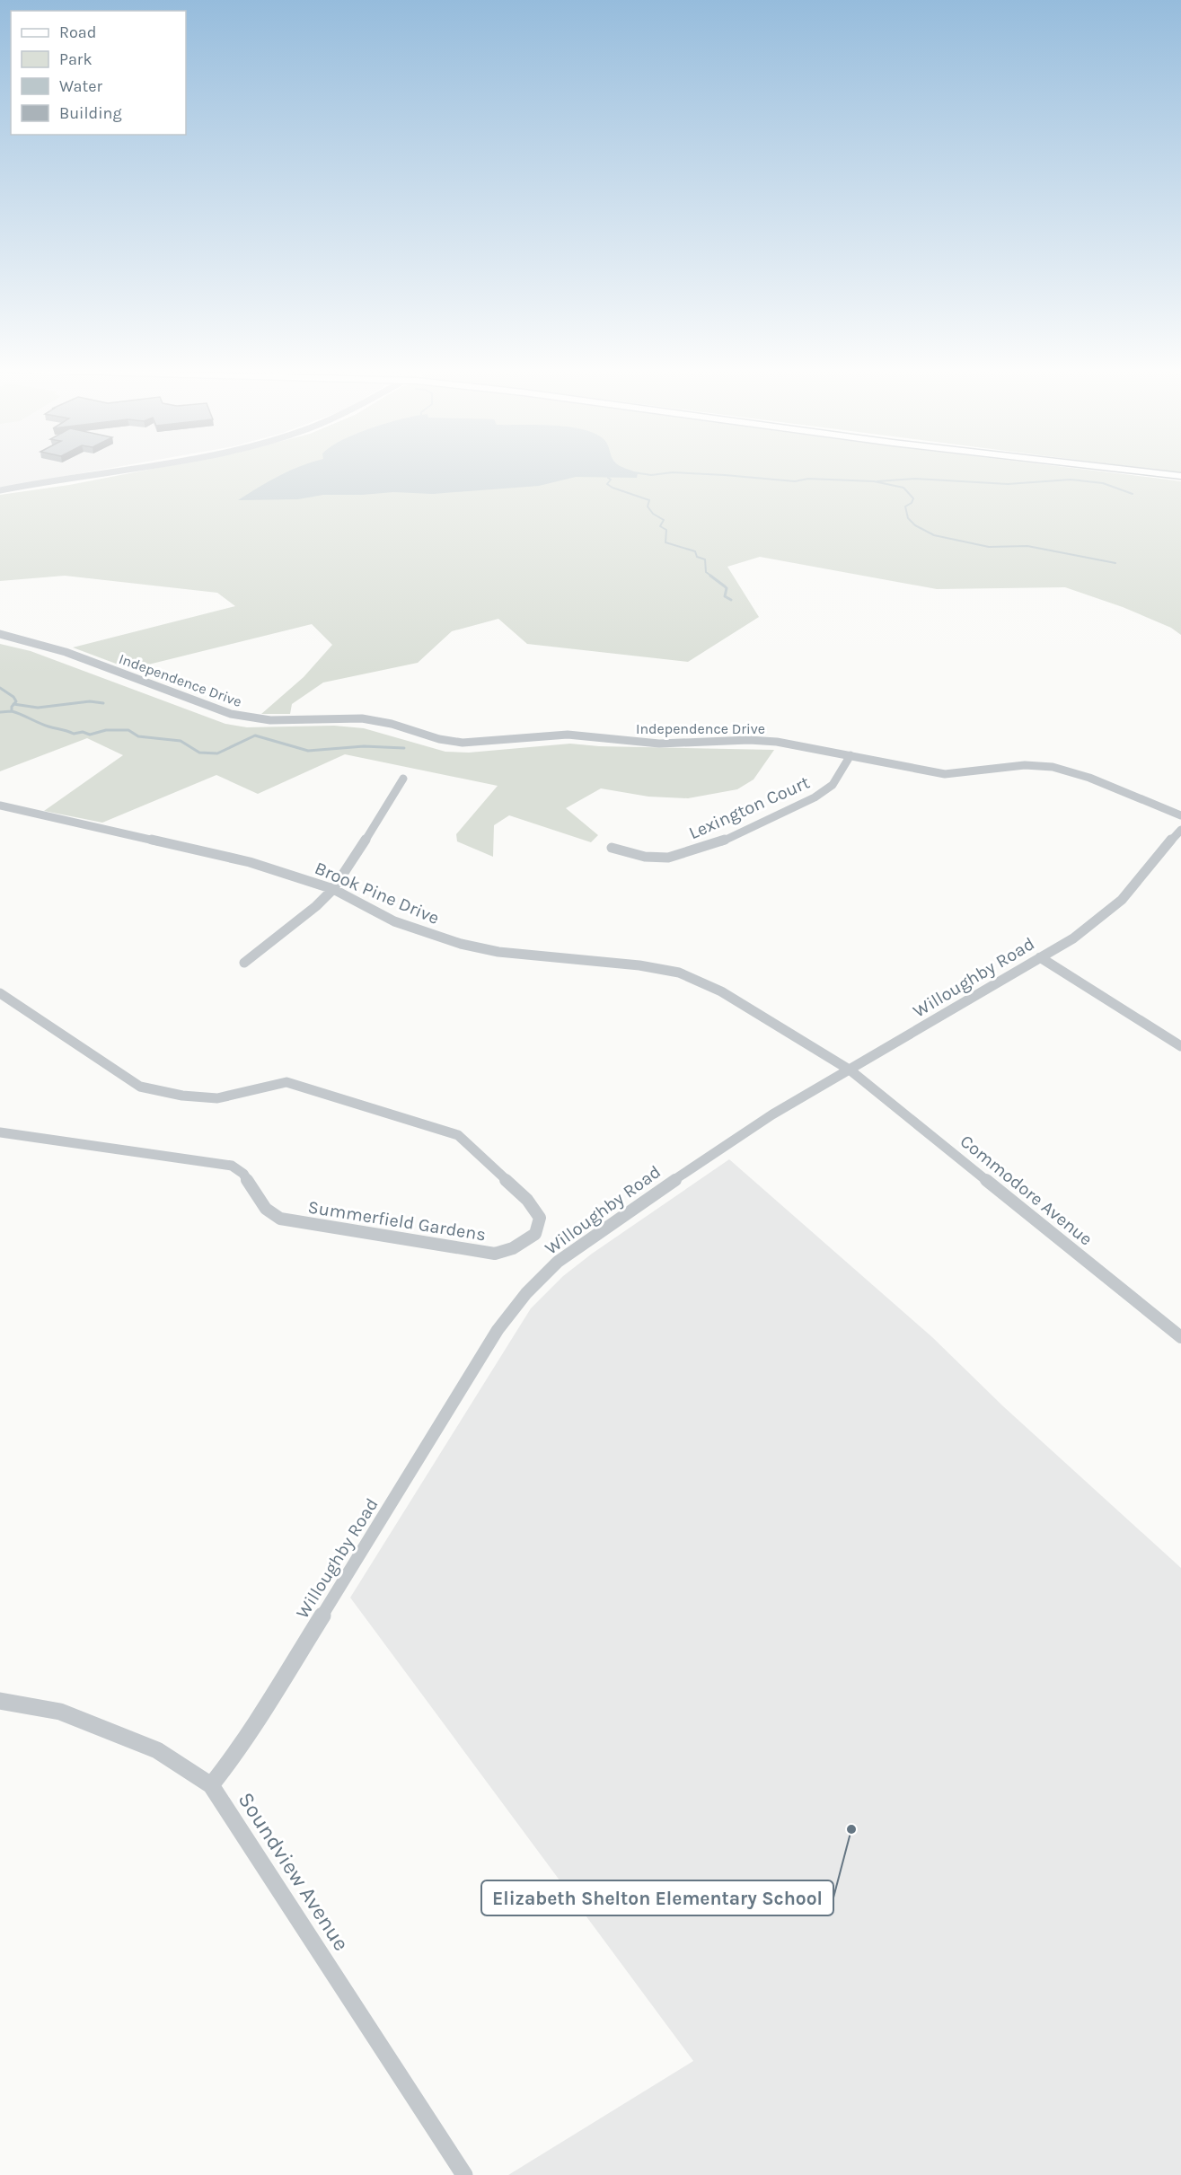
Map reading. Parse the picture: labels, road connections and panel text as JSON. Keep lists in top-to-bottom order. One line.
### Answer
{"streets":{"street":["Independence Drive","Lexington Court","Brook Pine Drive","Willoughby Road","Commodore Avenue","Summerfield Gardens","Soundview Avenue"]},"crossings":[["Independence Drive","Lexington Court"],["Brook Pine Drive","Willoughby Road"],["Brook Pine Drive","Commodore Avenue"],["Willoughby Road","Commodore Avenue"],["Willoughby Road","Soundview Avenue"]],"places":["Elizabeth Shelton Elementary School"],"legend":["Road","Park","Water","Building"]}
